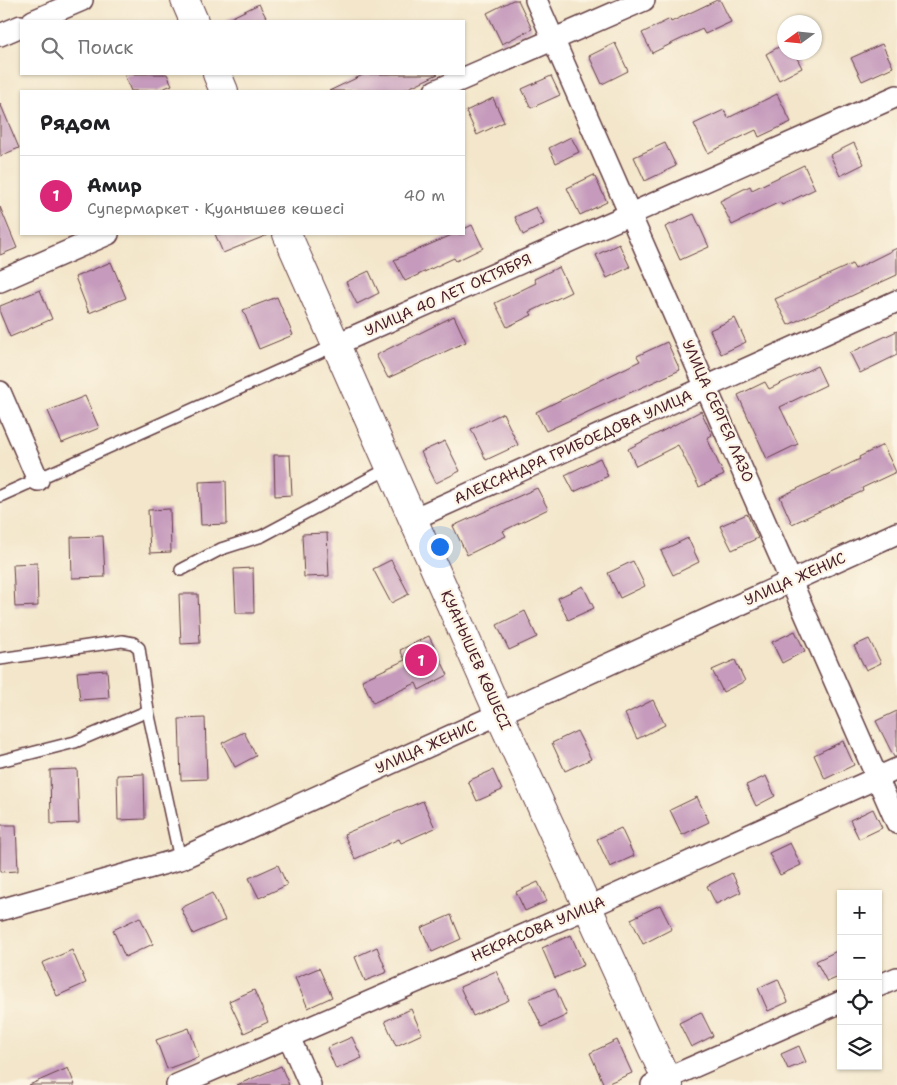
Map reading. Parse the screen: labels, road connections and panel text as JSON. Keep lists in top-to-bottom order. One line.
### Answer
{"streets":{"street":["УЛИЦА 40 ЛЕТ ОКТЯБРЯ","УЛИЦА СЕРГЕЯ ЛАЗО","АЛЕКСАНДРА ГРИБОЕДОВА УЛИЦА","УЛИЦА ЖЕНИС","ҚУАНЫШЕВ КӨШЕСІ","НЕКРАСОВА УЛИЦА"]},"crossings":[["УЛИЦА 40 ЛЕТ ОКТЯБРЯ","УЛИЦА СЕРГЕЯ ЛАЗО"],["УЛИЦА 40 ЛЕТ ОКТЯБРЯ","ҚУАНЫШЕВ КӨШЕСІ"],["УЛИЦА СЕРГЕЯ ЛАЗО","АЛЕКСАНДРА ГРИБОЕДОВА УЛИЦА"],["УЛИЦА СЕРГЕЯ ЛАЗО","УЛИЦА ЖЕНИС"],["УЛИЦА СЕРГЕЯ ЛАЗО","НЕКРАСОВА УЛИЦА"],["АЛЕКСАНДРА ГРИБОЕДОВА УЛИЦА","ҚУАНЫШЕВ КӨШЕСІ"],["УЛИЦА ЖЕНИС","ҚУАНЫШЕВ КӨШЕСІ"],["ҚУАНЫШЕВ КӨШЕСІ","НЕКРАСОВА УЛИЦА"]],"north":"left","page":{"search":"Поиск","heading":"Рядом","list":[{"mark":"1","name":"Амир","note":"Супермаркет · Қуанышев көшесі","value":"40 m"}],"pins":"1","map_buttons":["+","−"]}}
